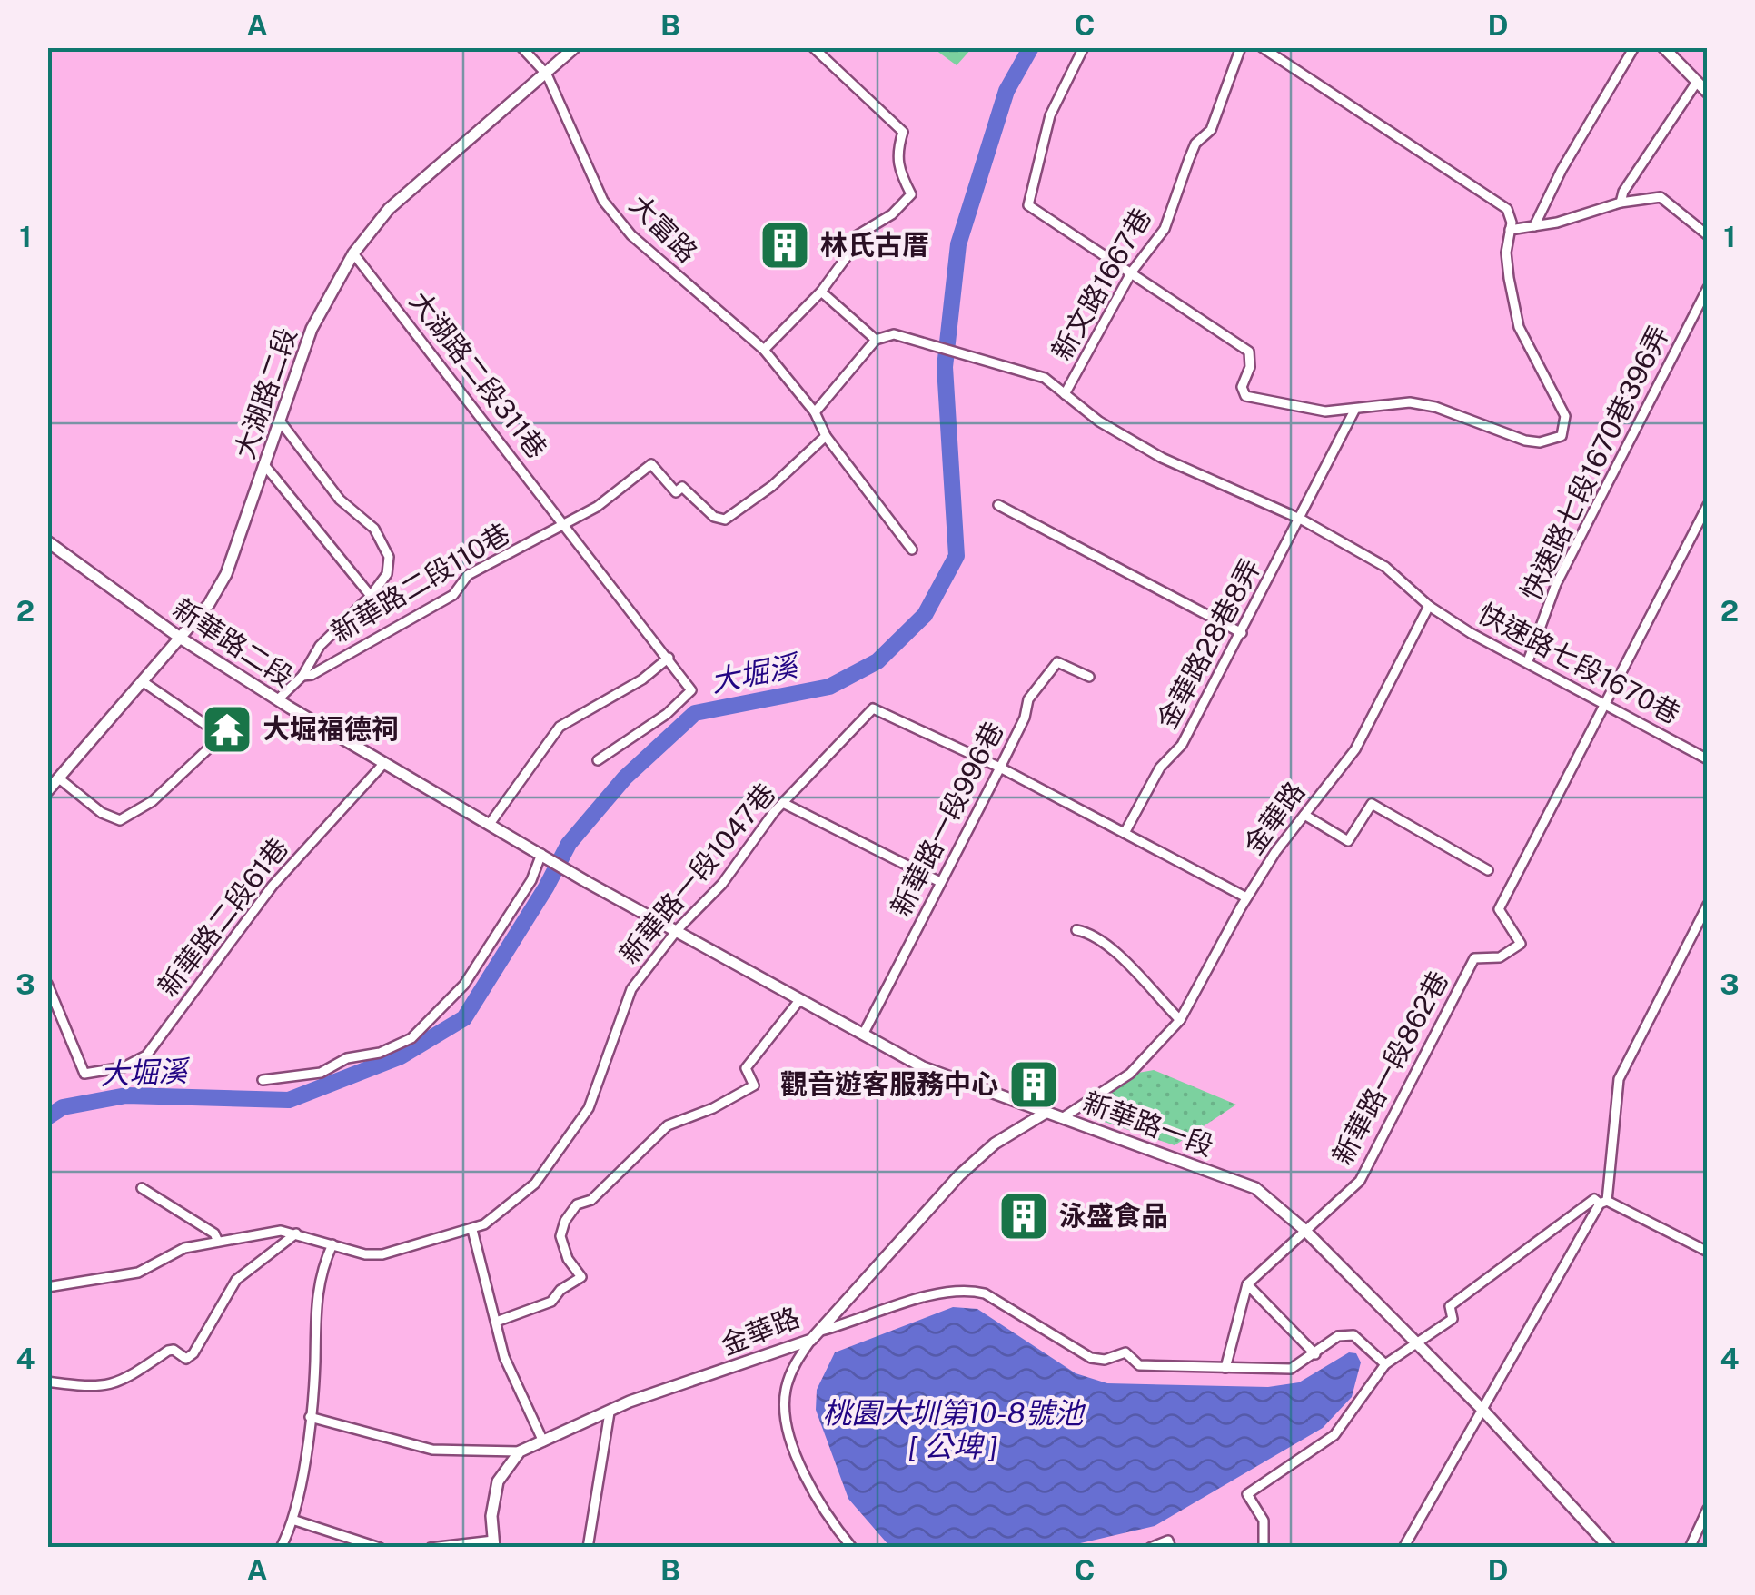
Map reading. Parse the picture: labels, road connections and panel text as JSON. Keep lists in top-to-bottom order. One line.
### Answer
{"streets":{"street":["大富路","新文路1667巷","大湖路二段311巷","大湖路二段","快速路七段1670巷396弄","新華路二段110巷","新華路二段","金華路28巷8弄","快速路七段1670巷","金華路","新華路一段996巷","新華路一段1047巷","新華路二段61巷","新華路一段862巷","新華路一段"]},"crossings":[["大富路","大湖路二段"],["大富路","新華路二段110巷"],["新文路1667巷","快速路七段1670巷"],["大湖路二段311巷","大湖路二段"],["大湖路二段311巷","新華路二段110巷"],["大湖路二段","新華路二段"],["快速路七段1670巷396弄","快速路七段1670巷"],["新華路二段","新華路二段61巷"],["新華路二段","新華路一段"],["金華路28巷8弄","快速路七段1670巷"],["快速路七段1670巷","金華路"],["快速路七段1670巷","新華路一段862巷"],["金華路","新華路一段"],["新華路一段996巷","新華路一段1047巷"],["新華路一段996巷","新華路一段"],["新華路一段1047巷","新華路一段"],["新華路一段862巷","新華路一段"]],"water":["大堀溪","桃園大圳第10-8號池 [ 公埤 ]"],"places":{"building":["林氏古厝","觀音遊客服務中心","泳盛食品"],"temple":["大堀福德祠"]},"grid":{"columns":["A","B","C","D"],"rows":["1","2","3","4"]}}
